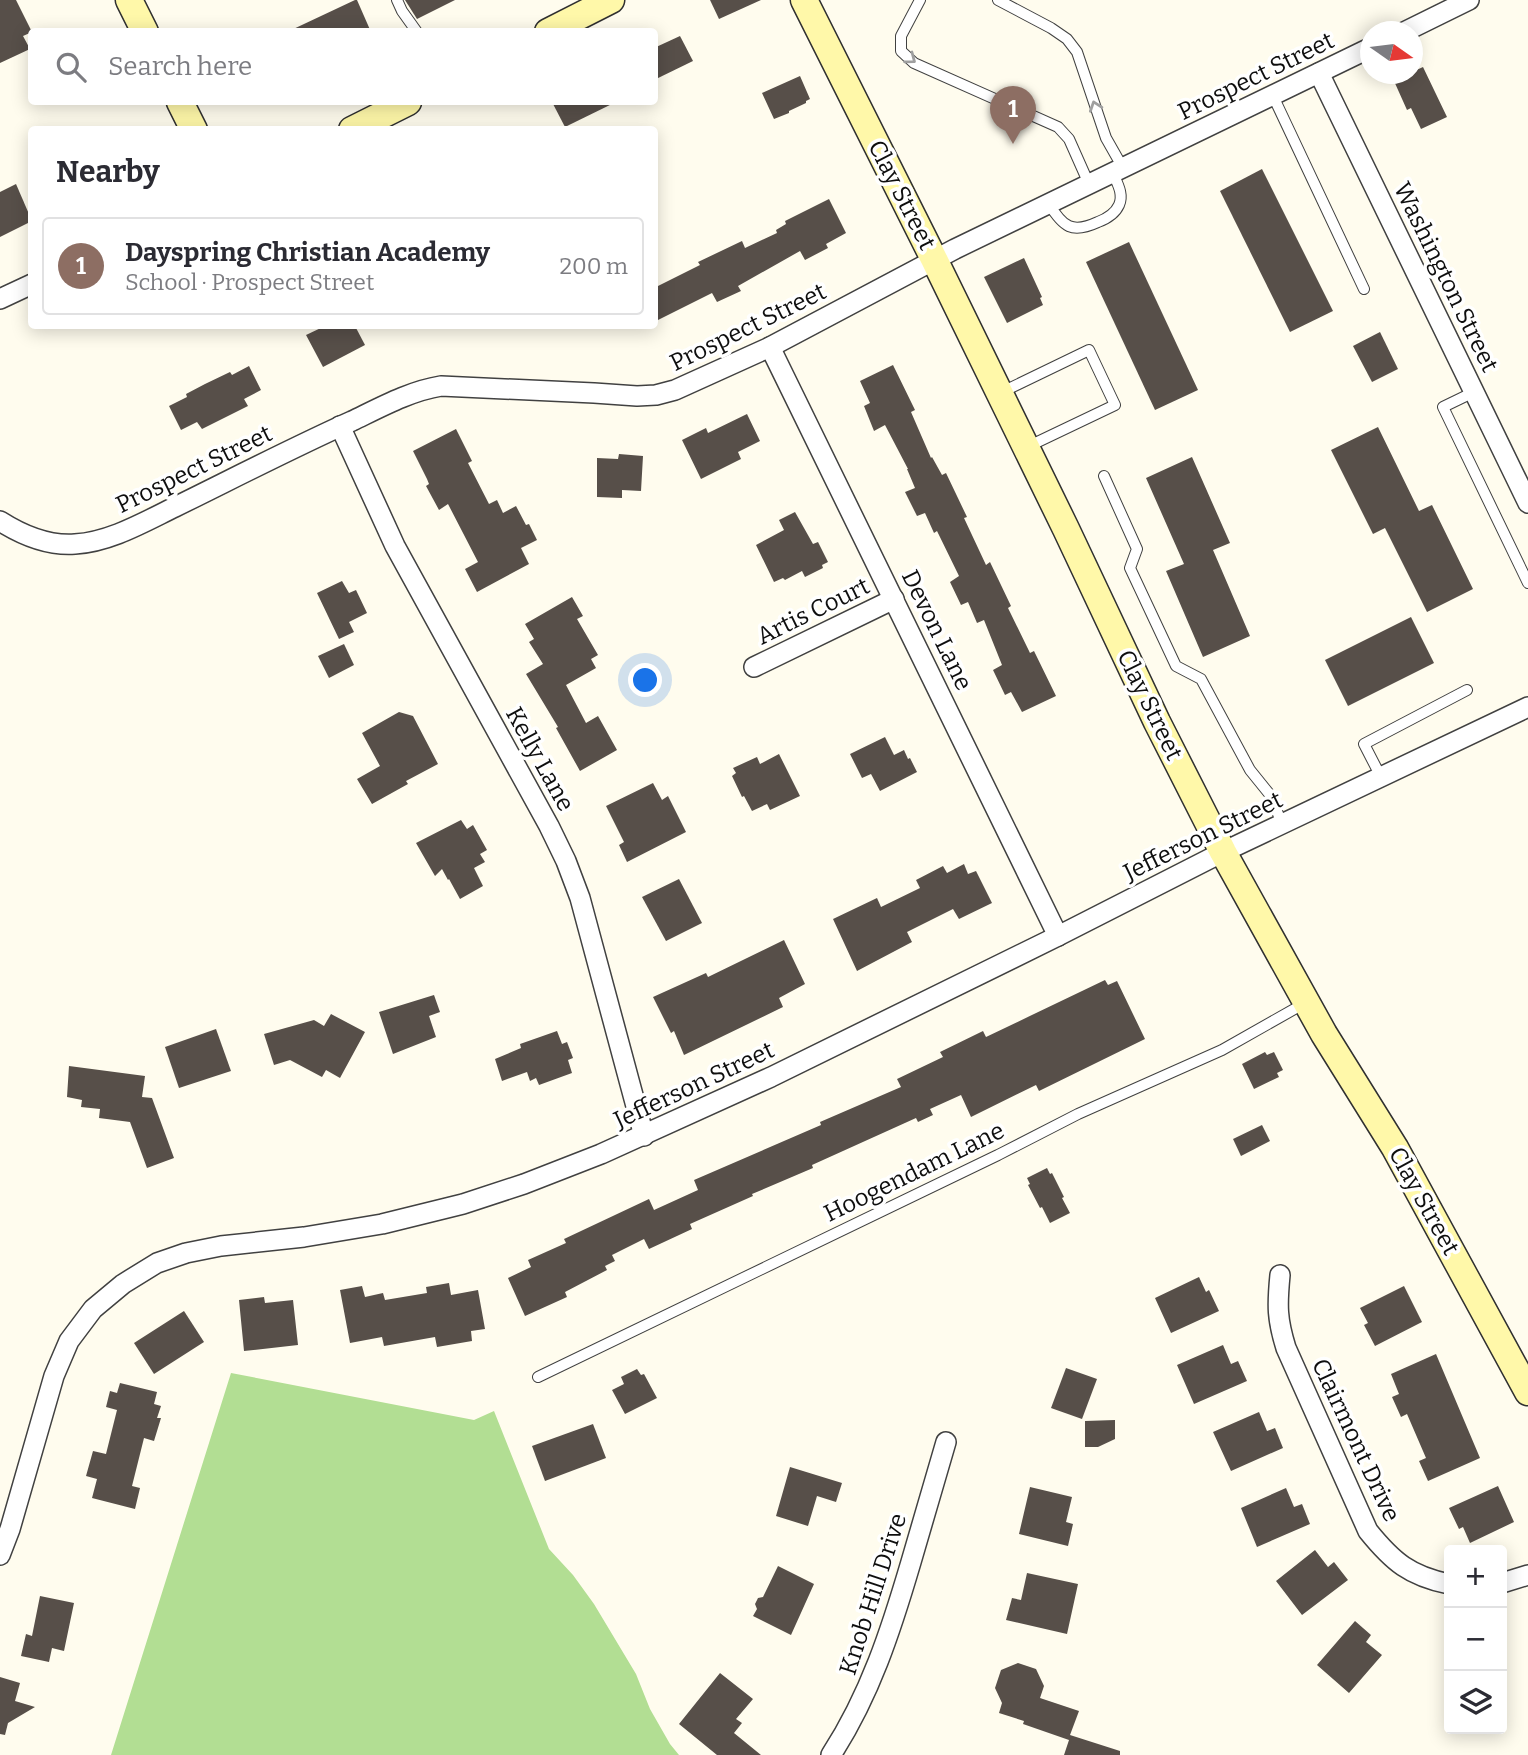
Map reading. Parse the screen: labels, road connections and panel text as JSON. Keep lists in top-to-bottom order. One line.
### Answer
{"streets":{"street":["Prospect Street","Clay Street","Washington Street","Artis Court","Devon Lane","Kelly Lane","Jefferson Street","Clairmont Drive","Knob Hill Drive"],"lane":["Hoogendam Lane"]},"crossings":[["Prospect Street","Clay Street"],["Prospect Street","Washington Street"],["Prospect Street","Devon Lane"],["Prospect Street","Kelly Lane"],["Clay Street","Jefferson Street"],["Clay Street","Hoogendam Lane"],["Artis Court","Devon Lane"],["Devon Lane","Jefferson Street"],["Kelly Lane","Jefferson Street"]],"north":"right","page":{"search":"Search here","pins":"1","heading":"Nearby","list":[{"mark":"1","name":"Dayspring Christian Academy","note":"School · Prospect Street","value":"200 m"}],"map_buttons":["+","−"]}}
